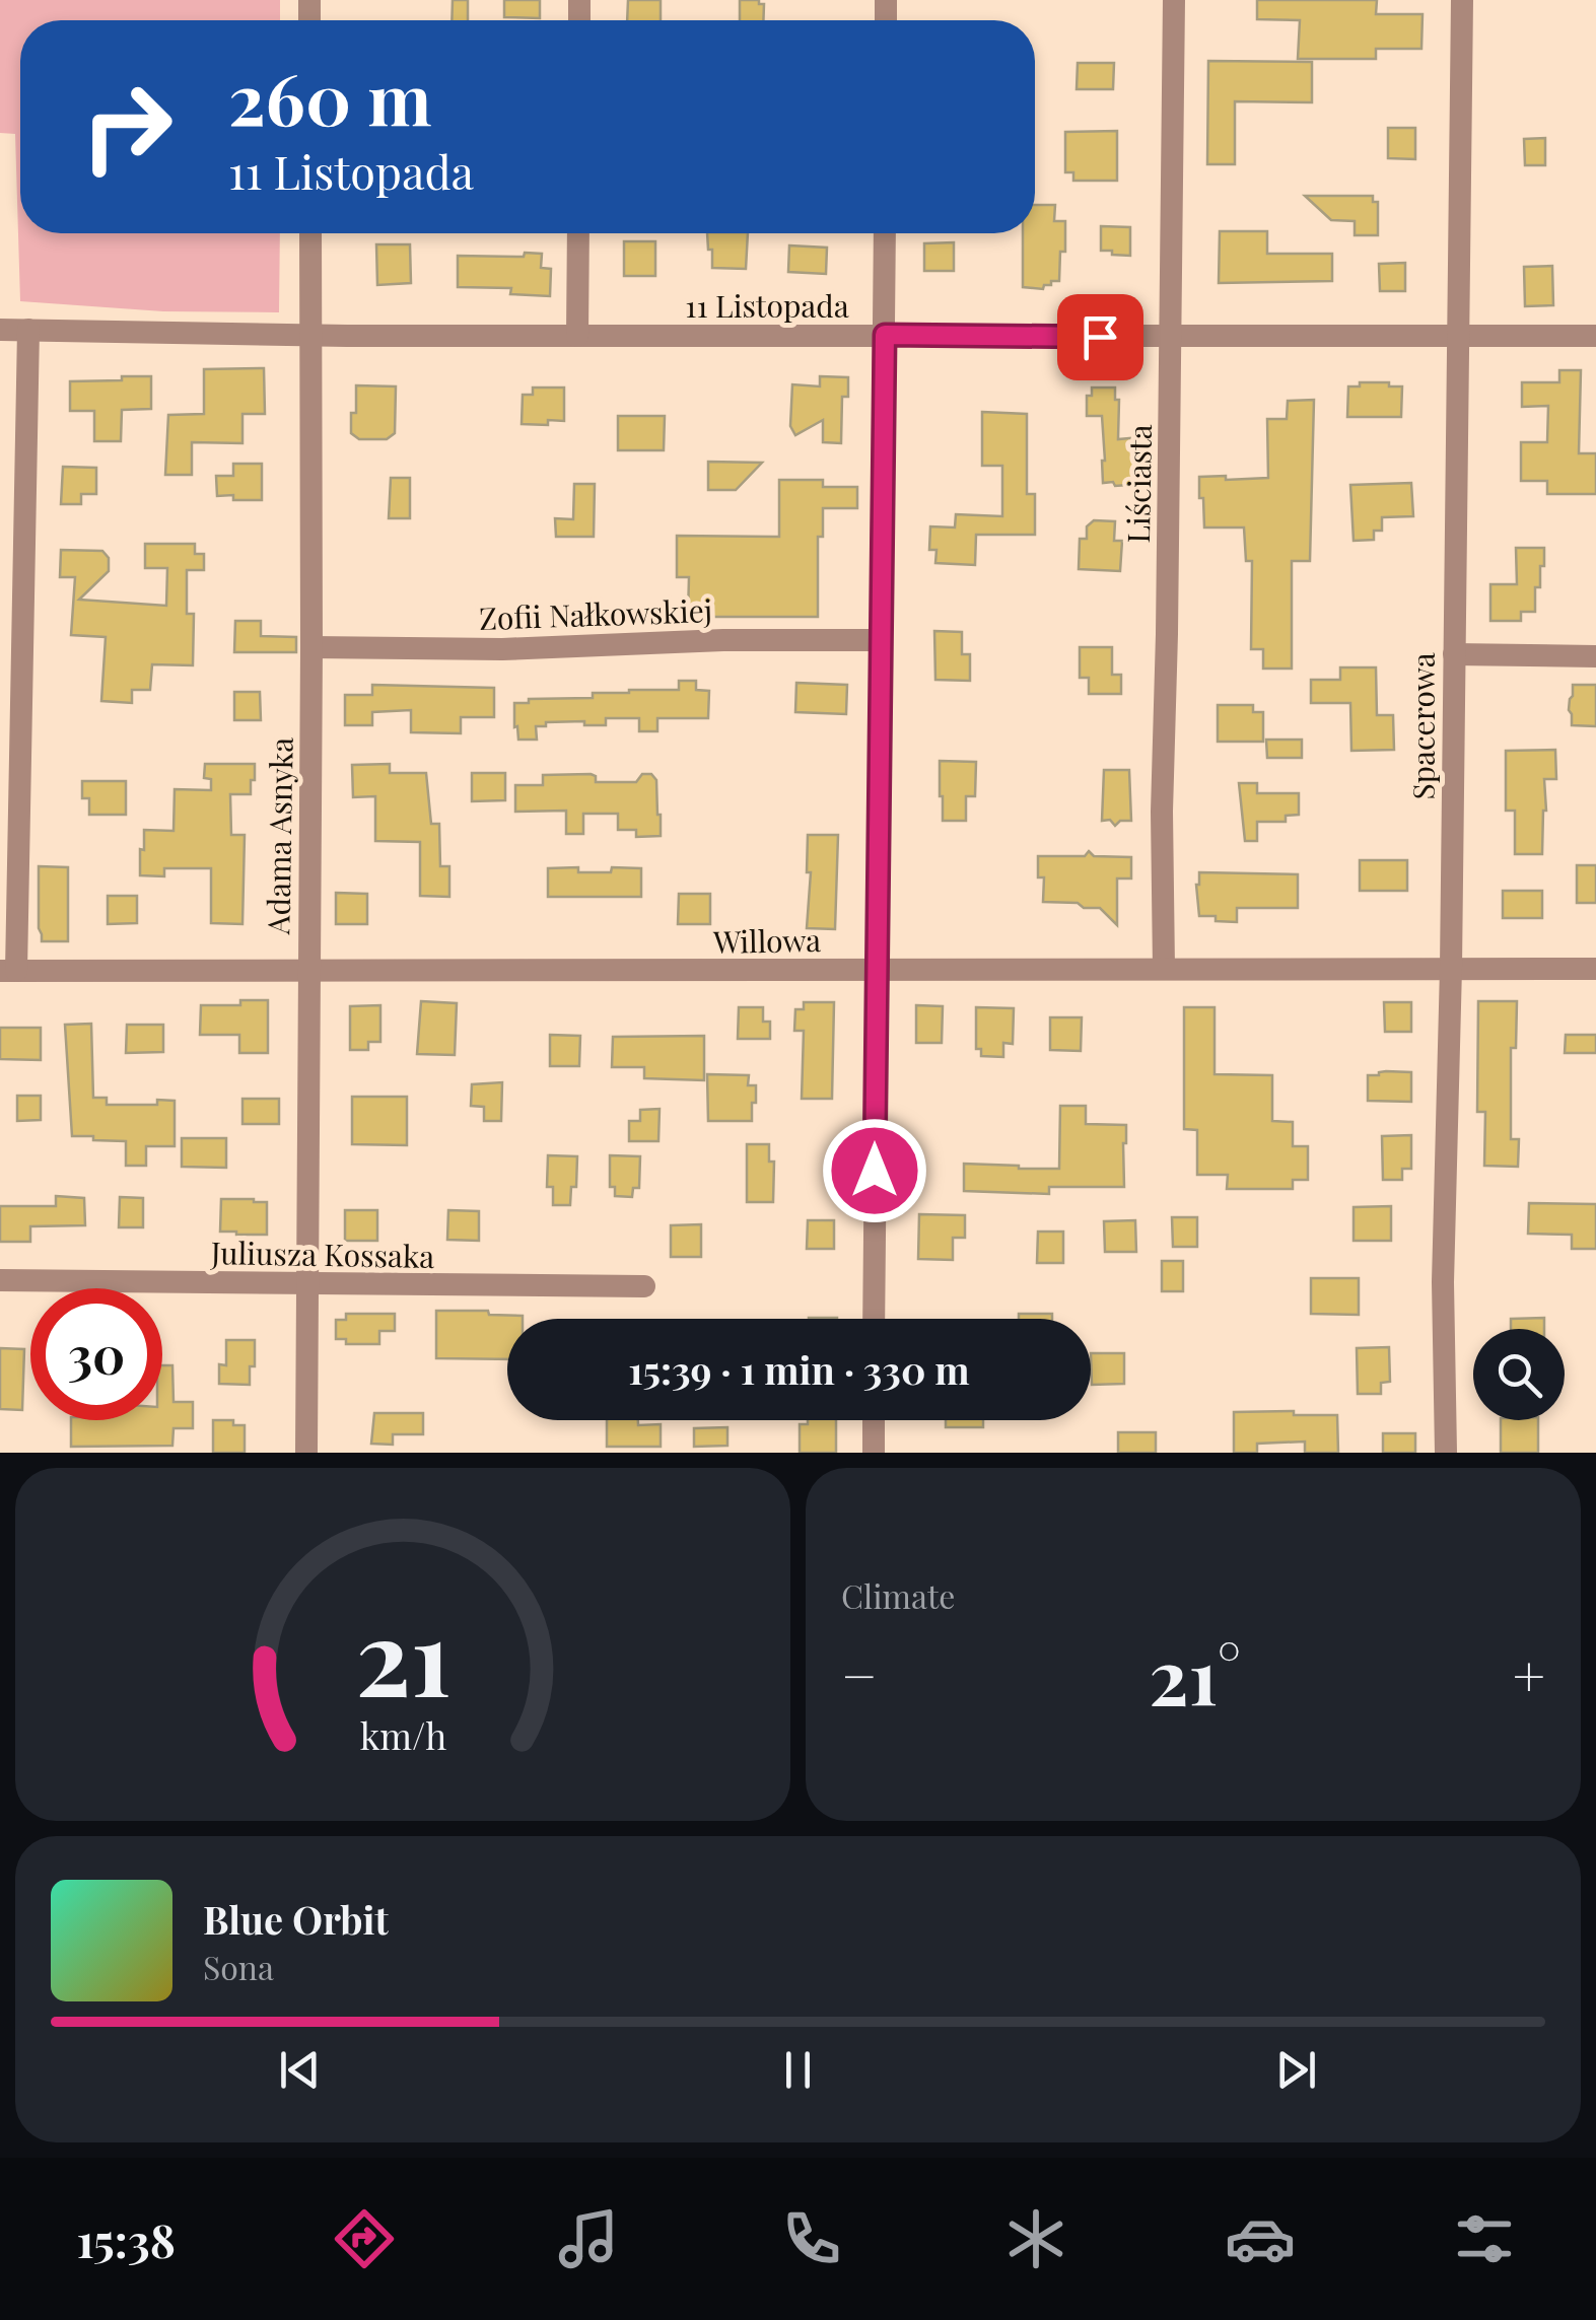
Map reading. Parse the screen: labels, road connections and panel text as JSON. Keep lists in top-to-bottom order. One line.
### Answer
{"streets":{"street":["11 Listopada","Liściasta","Zofii Nałkowskiej","Spacerowa","Adama Asnyka","Willowa","Juliusza Kossaka"]},"crossings":[["11 Listopada","Liściasta"],["11 Listopada","Spacerowa"],["11 Listopada","Adama Asnyka"],["Liściasta","Willowa"],["Zofii Nałkowskiej","Adama Asnyka"],["Spacerowa","Willowa"],["Adama Asnyka","Willowa"],["Adama Asnyka","Juliusza Kossaka"]],"page":{"turn":["260 m","11 Listopada"],"limit":"30","trip":"15:39 · 1 min · 330 m","tile":"Climate","heat":["−","21°","+"],"song":["Blue Orbit","Sona"],"tabs":"15:38","gauge":["21","km/h"]}}
